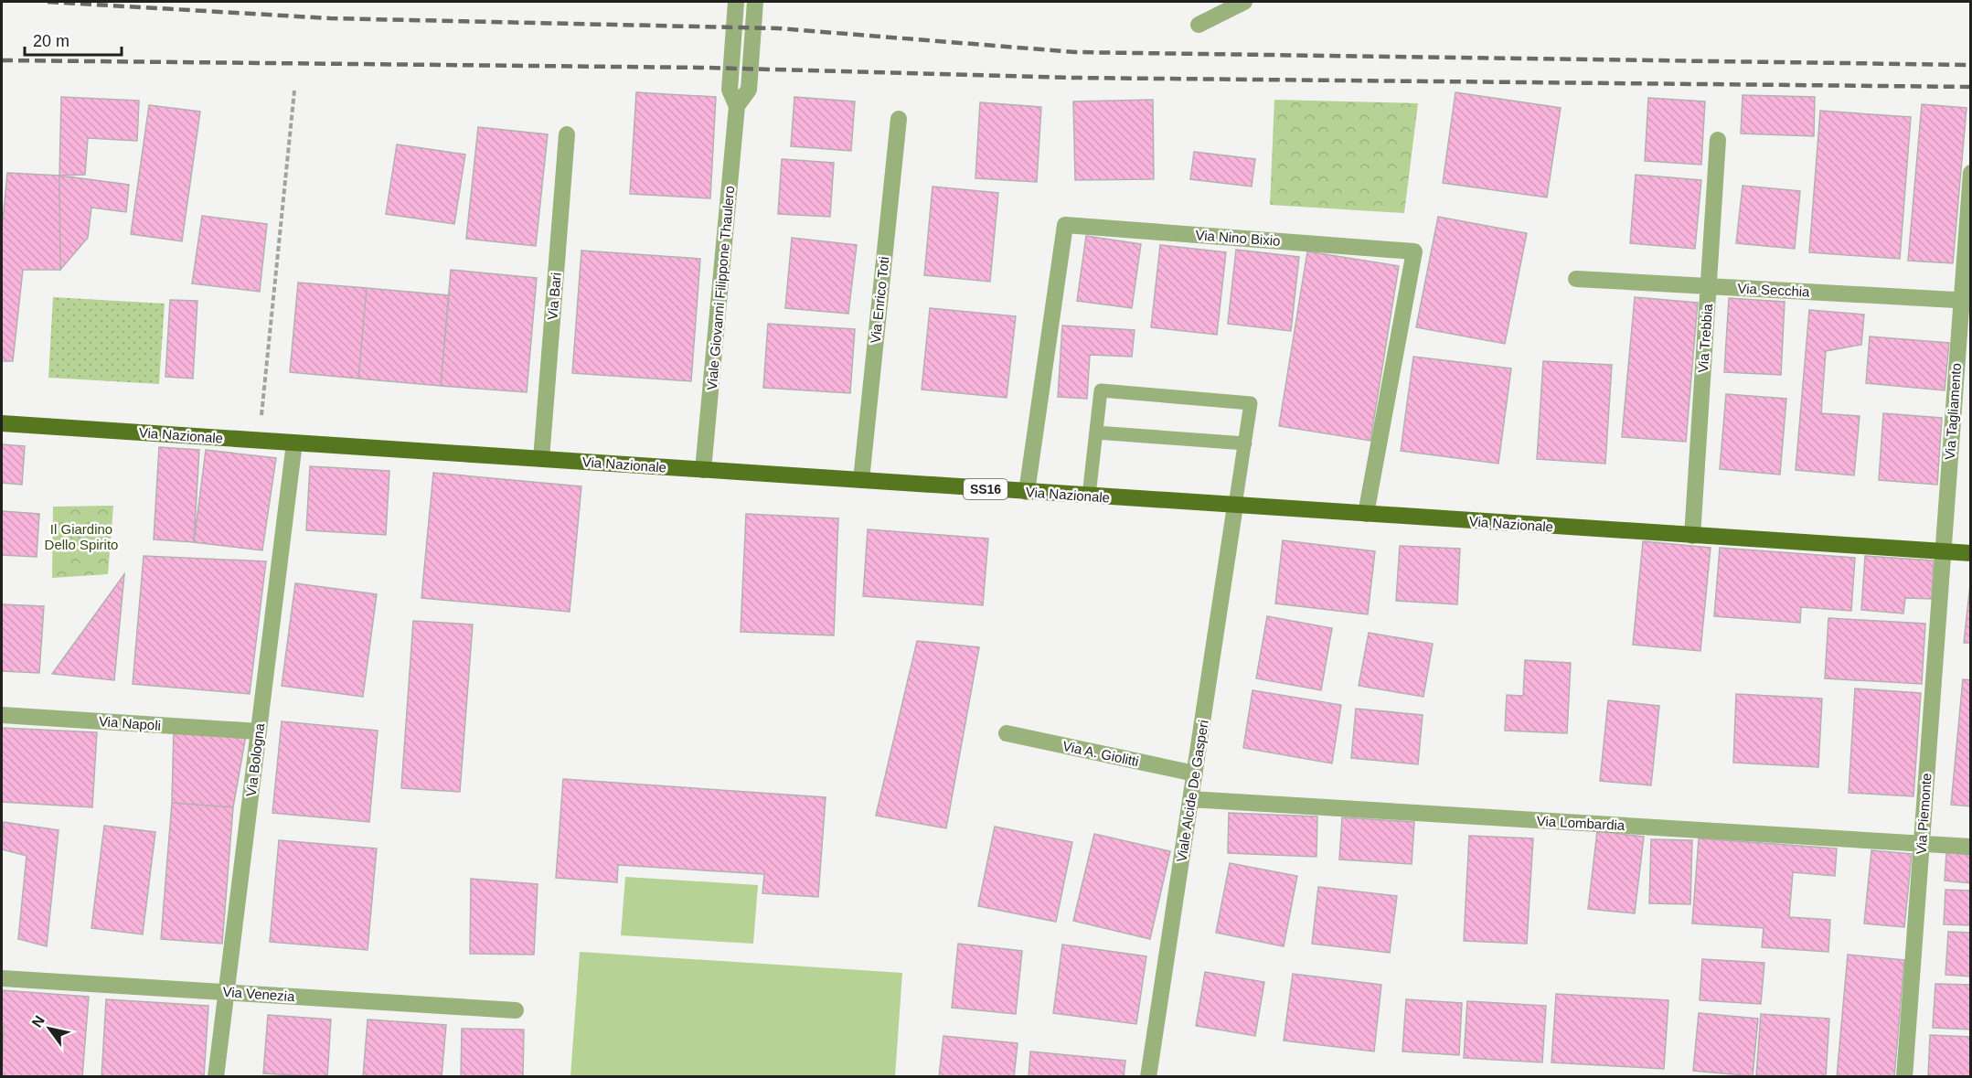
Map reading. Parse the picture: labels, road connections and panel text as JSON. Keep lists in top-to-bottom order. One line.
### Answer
{"streets":{"main road":["Via Nazionale","SS16"],"street":["Via Nino Bixio","Viale Giovanni Filippone Thaulero","Via Secchia","Via Bari","Via Enrico Toti","Via Trebbia","Via Tagliamento","Via Napoli","Via A. Giolitti","Via Bologna","Viale Alcide De Gasperi","Via Piemonte","Via Lombardia","Via Venezia"]},"crossings":[["Via Nino Bixio","Via Nazionale"],["Viale Giovanni Filippone Thaulero","Via Nazionale"],["Via Secchia","Via Trebbia"],["Via Secchia","Via Tagliamento"],["Via Bari","Via Nazionale"],["Via Enrico Toti","Via Nazionale"],["Via Trebbia","Via Nazionale"],["Via Tagliamento","Via Nazionale"],["Via Tagliamento","Via Piemonte"],["Via Nazionale","Via Bologna"],["Via Nazionale","Viale Alcide De Gasperi"],["Via Nazionale","Via Piemonte"],["Via Napoli","Via Bologna"],["Via A. Giolitti","Viale Alcide De Gasperi"],["Via Bologna","Via Venezia"],["Viale Alcide De Gasperi","Via Lombardia"],["Via Piemonte","Via Lombardia"]],"parks":["Il Giardino Dello Spirito"],"scale_bar":"20 m","north":"top left"}
